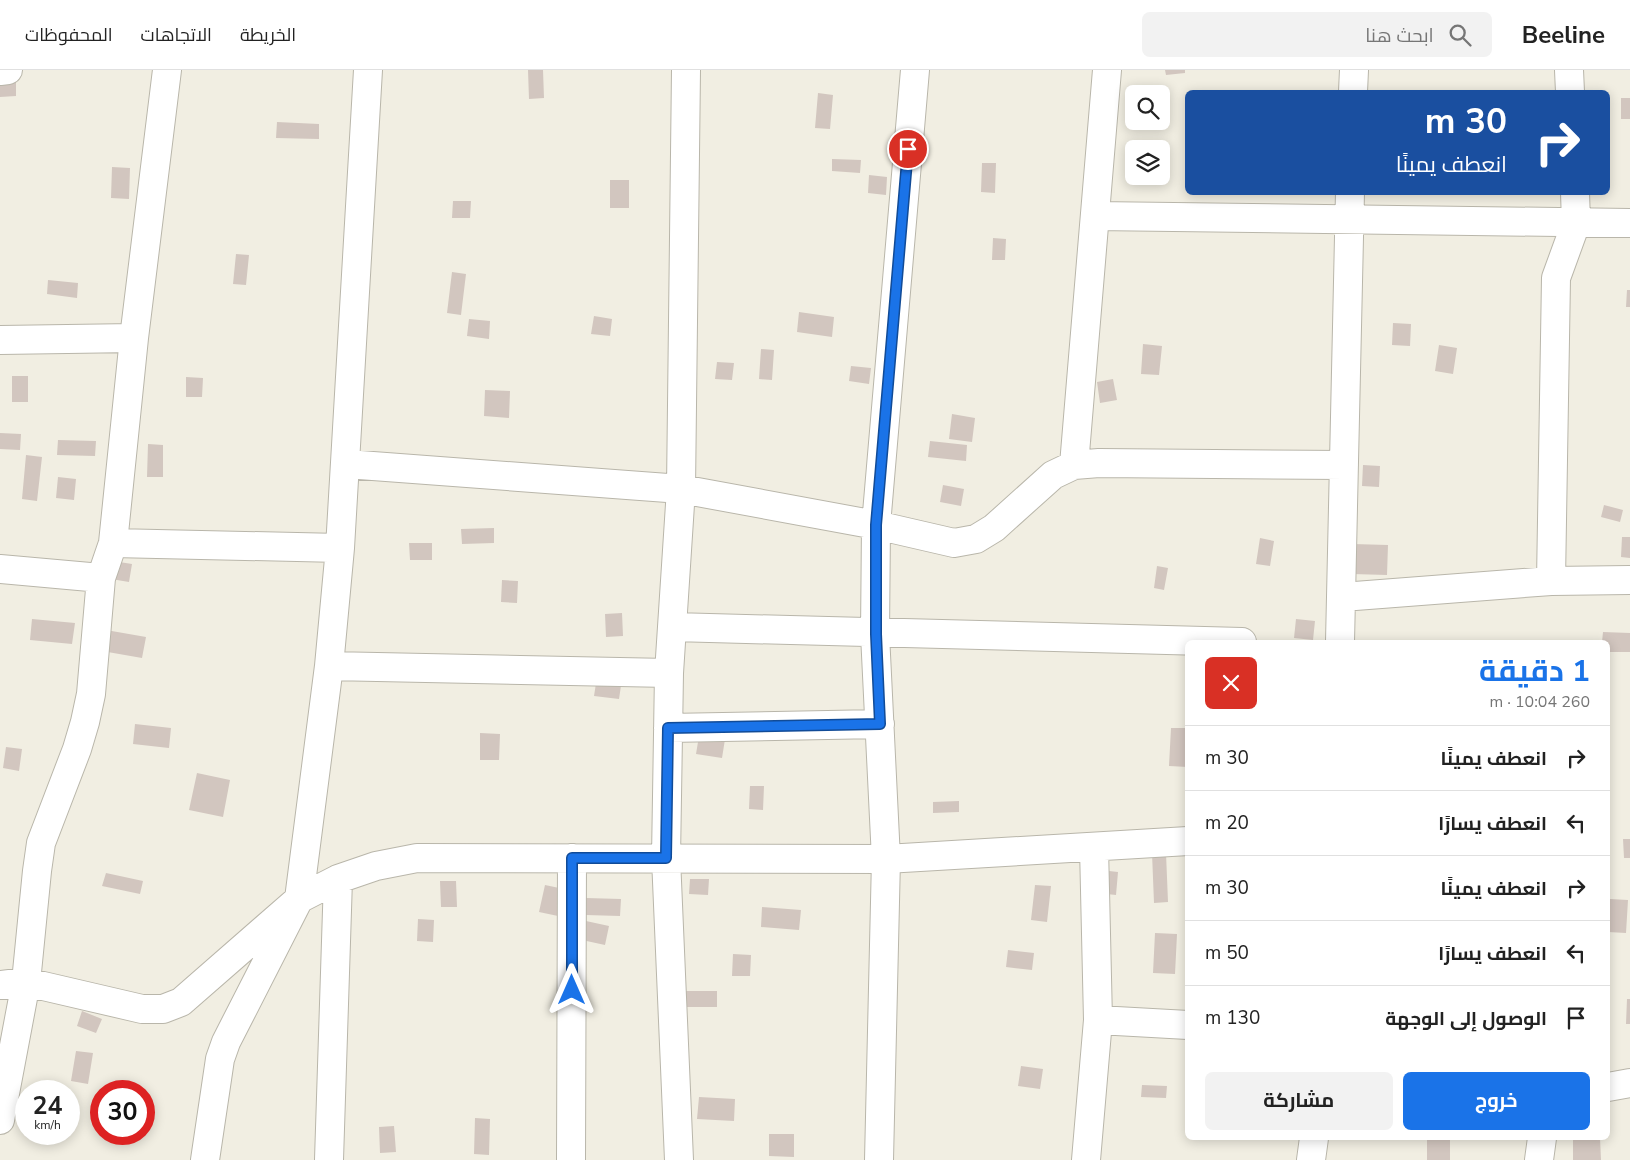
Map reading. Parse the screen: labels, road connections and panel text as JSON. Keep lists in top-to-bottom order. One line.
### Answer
{"page":{"header":"Beeline","search":"ابحث هنا","nav":["الخريطة","الاتجاهات","المحفوظات"],"turn":["30 m","انعطف يمينًا"],"heading":["1 دقيقة","260 m · 10:04"],"list":[{"name":"انعطف يمينًا","value":"30 m"},{"name":"انعطف يسارًا","value":"20 m"},{"name":"انعطف يمينًا","value":"30 m"},{"name":"انعطف يسارًا","value":"50 m"},{"name":"الوصول إلى الوجهة","value":"130 m"}],"buttons":["خروج","مشاركة"],"speed":"24 km/h","limit":"30"}}
